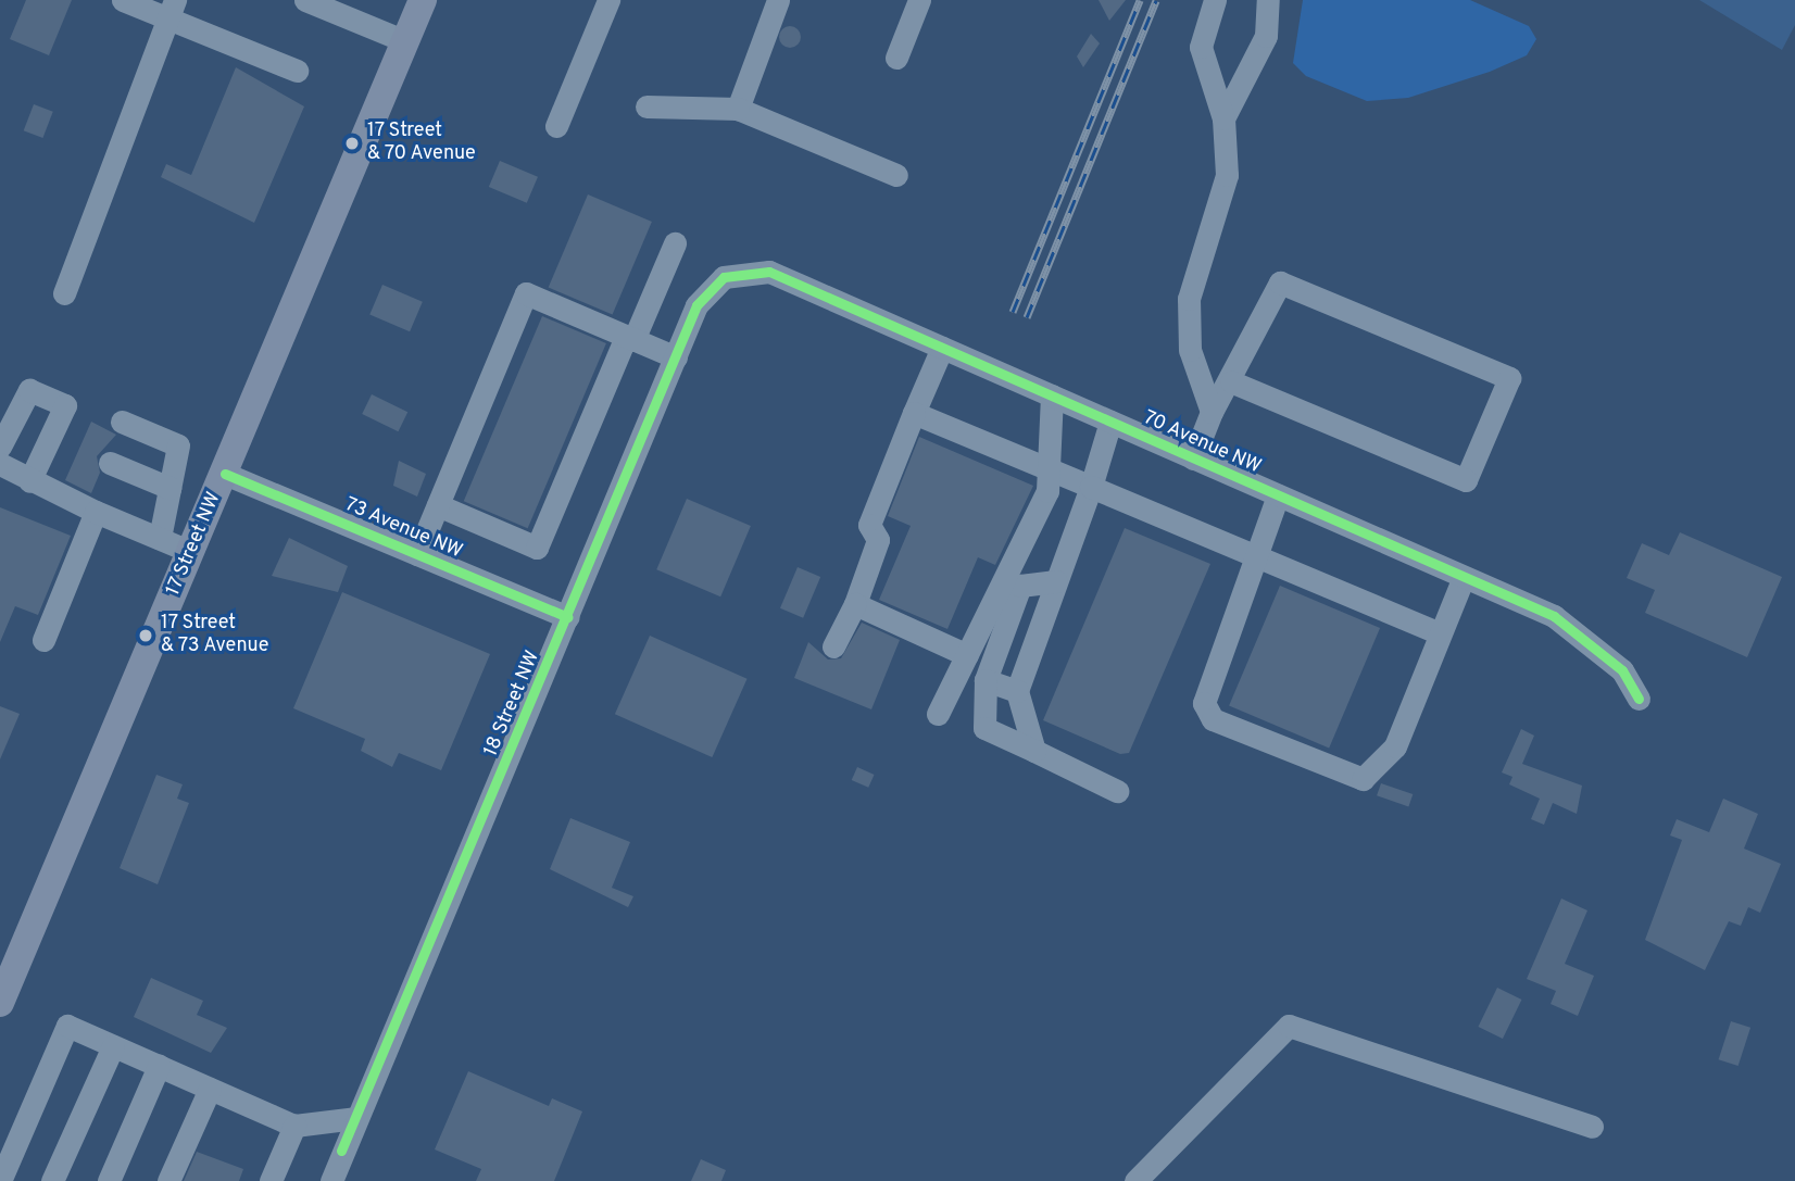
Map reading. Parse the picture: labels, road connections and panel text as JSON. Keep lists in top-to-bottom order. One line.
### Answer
{"streets":{"main road":["17 Street NW"],"street":["70 Avenue NW","73 Avenue NW","18 Street NW"]},"crossings":[["70 Avenue NW","18 Street NW"],["73 Avenue NW","17 Street NW"],["73 Avenue NW","18 Street NW"]],"places":["17 Street & 70 Avenue","17 Street & 73 Avenue"]}
